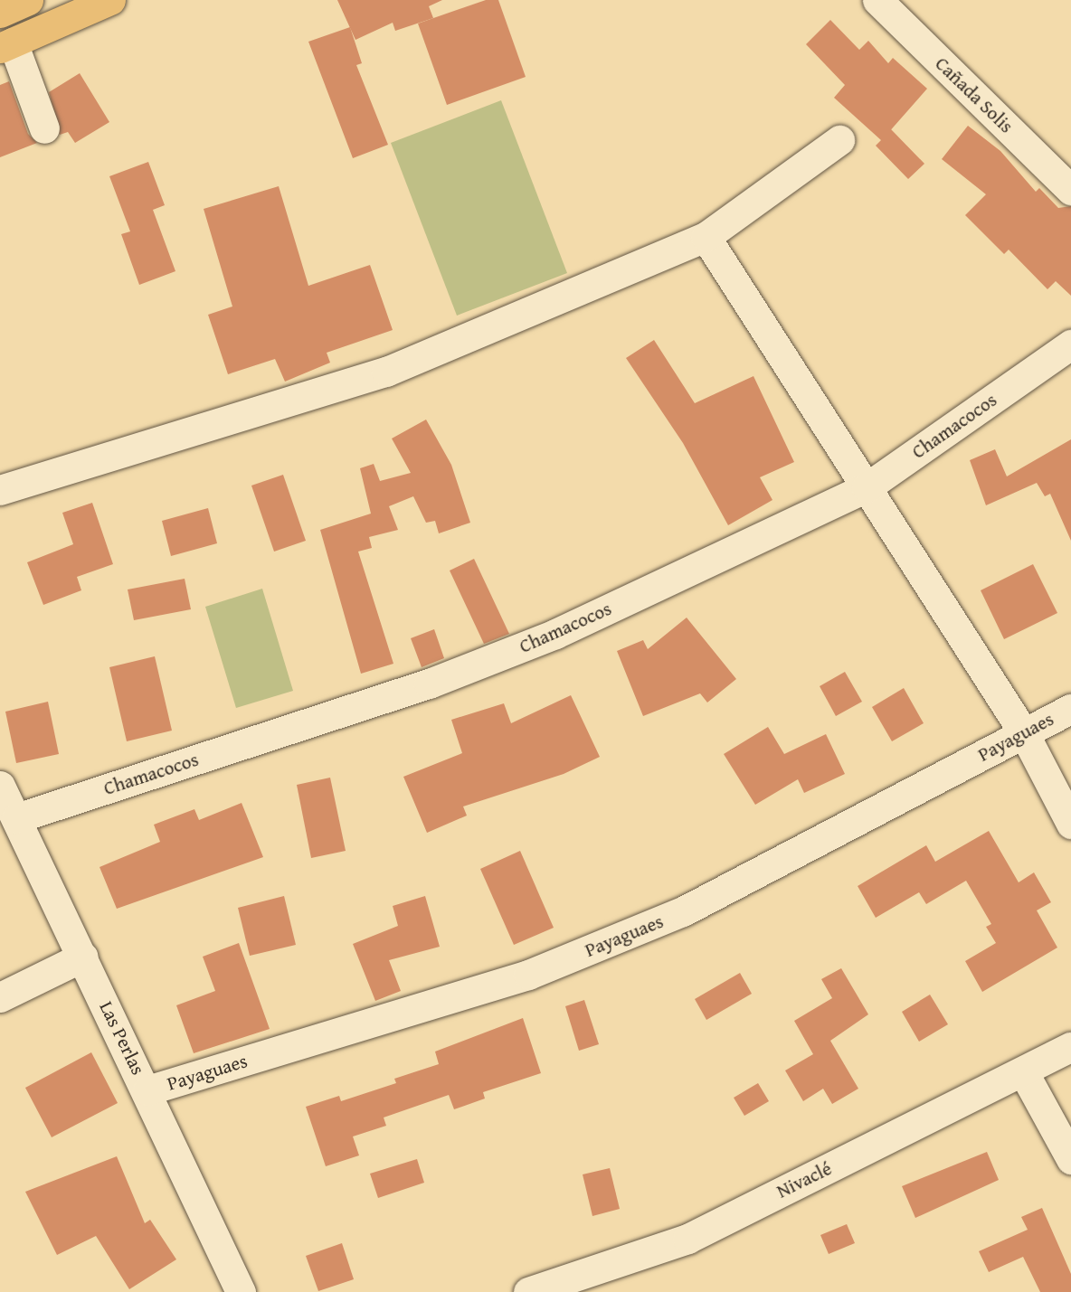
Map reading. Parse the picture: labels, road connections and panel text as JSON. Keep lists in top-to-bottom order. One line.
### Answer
{"streets":{"street":["Cañada Solis","Chamacocos","Payaguaes","Las Perlas","Nivaclé"]},"crossings":[["Chamacocos","Las Perlas"],["Payaguaes","Las Perlas"]]}
